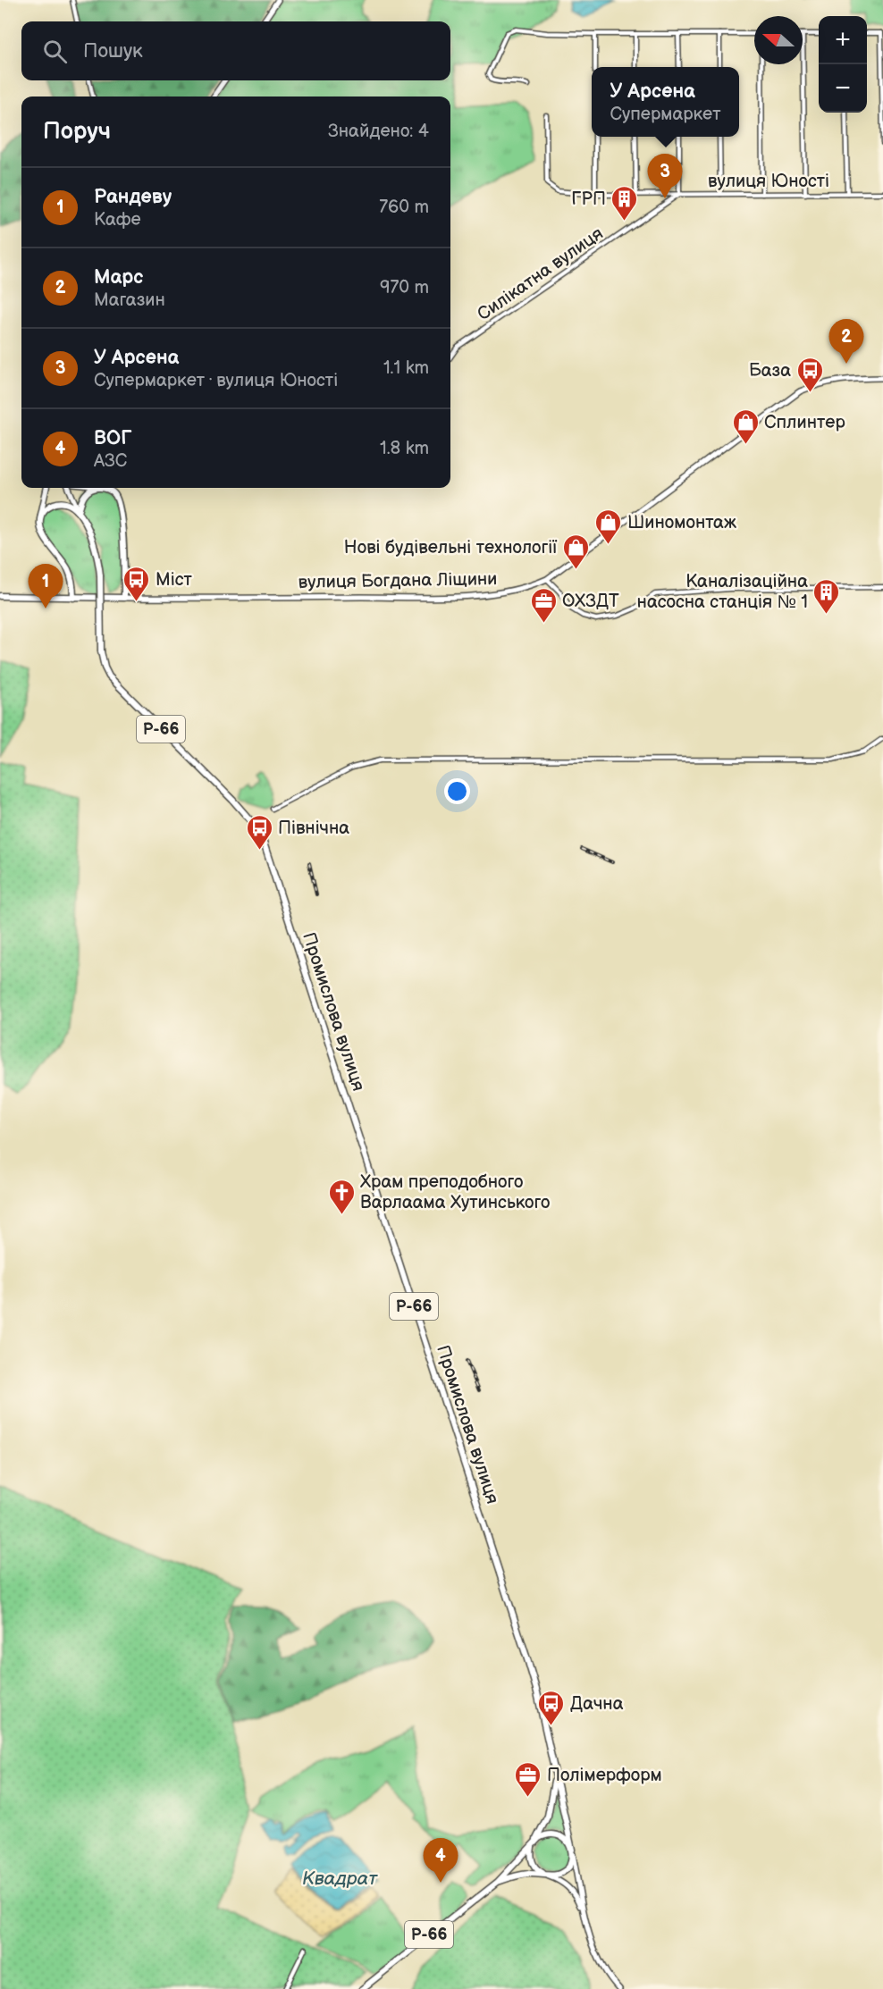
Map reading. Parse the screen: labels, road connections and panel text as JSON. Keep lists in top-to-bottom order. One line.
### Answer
{"streets":{"main road":["вулиця Богдана Ліщини","Р-66","Промислова вулиця"],"street":["вулиця Юності","Силікатна вулиця"]},"crossings":[["вулиця Юності","Силікатна вулиця"],["Р-66","Промислова вулиця"]],"water":["Квадрат"],"places":{"building":["ГРП","Каналізаційна насосна станція № 1"],"bus stop":["База","Міст","Північна","Дачна"],"shop":["Сплинтер","Шиномонтаж","Нові будівельні технології"],"office":["ОХЗДТ","Полімерформ"],"church":["Храм преподобного Варлаама Хутинського"]},"north":"left","page":{"map_buttons":["+","−"],"search":"Пошук","popup":["У Арсена","Супермаркет"],"heading":["Поруч","Знайдено: 4"],"pins":["3","2","1","4"],"list":[{"mark":"1","name":"Рандеву","note":"Кафе","value":"760 m"},{"mark":"2","name":"Марс","note":"Магазин","value":"970 m"},{"mark":"3","name":"У Арсена","note":"Супермаркет · вулиця Юності","value":"1.1 km"},{"mark":"4","name":"ВОГ","note":"АЗС","value":"1.8 km"}]}}
